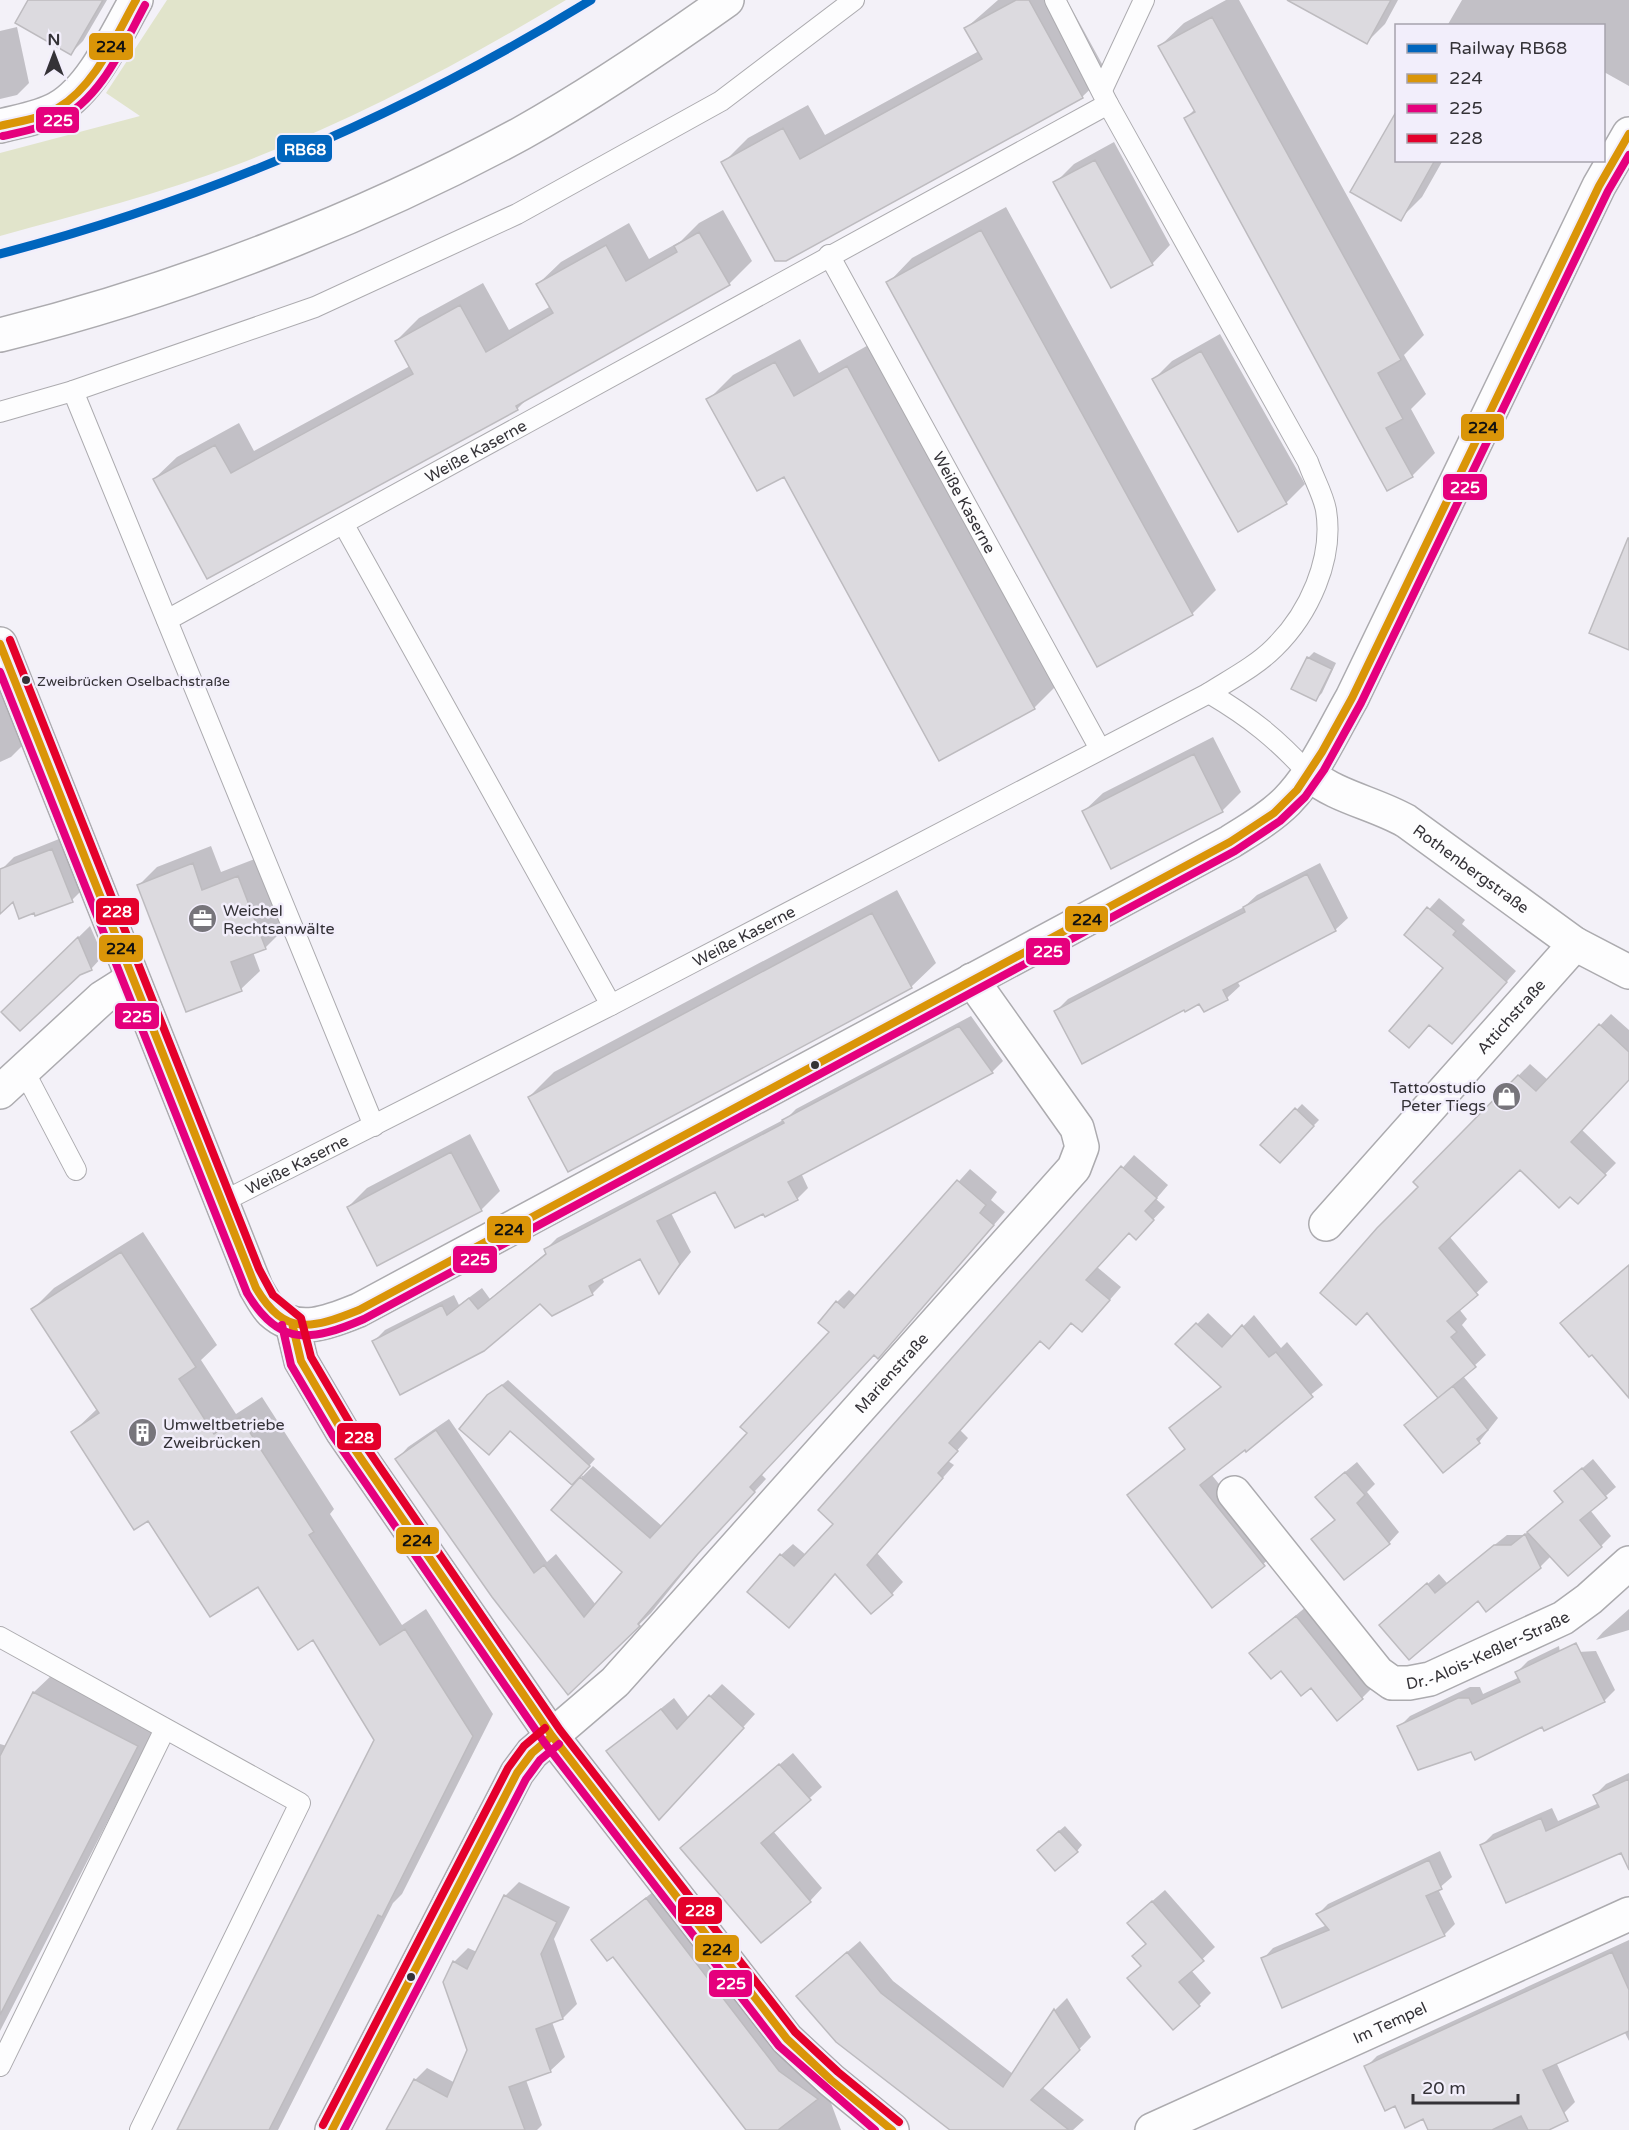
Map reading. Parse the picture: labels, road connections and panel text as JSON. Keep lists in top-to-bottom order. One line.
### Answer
{"streets":{"street":["Rothenbergstraße","Attichstraße","Marienstraße","Dr.-Alois-Keßler-Straße","Im Tempel"],"lane":["Weiße Kaserne"]},"crossings":[["Rothenbergstraße","Attichstraße"]],"places":{"other":["Zweibrücken Oselbachstraße"],"office":["Weichel Rechtsanwälte"],"shop":["Tattoostudio Peter Tiegs"],"building":["Umweltbetriebe Zweibrücken"]},"lines":["rail line RB68","transit line 224","transit line 225","transit line 228"],"legend":["Railway RB68","224","225","228"],"scale_bar":"20 m","north":"top"}
